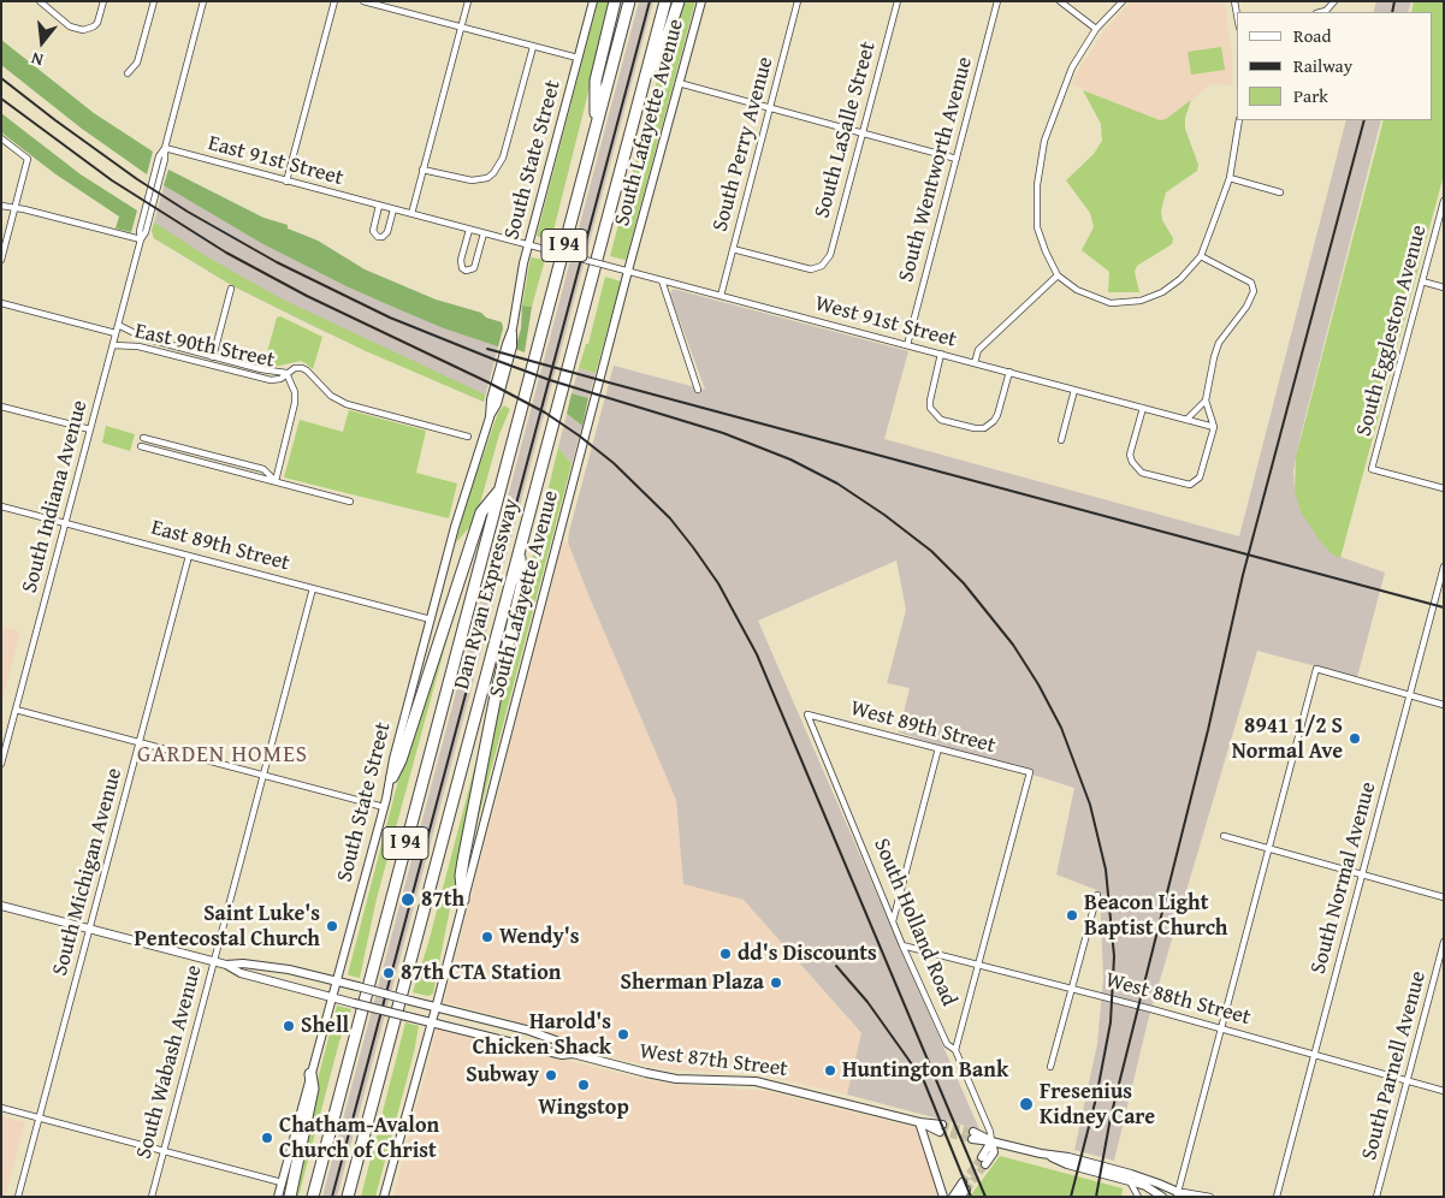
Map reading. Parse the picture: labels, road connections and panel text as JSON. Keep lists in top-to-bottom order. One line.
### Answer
{"streets":{"highway":["I 94","Dan Ryan Expressway"],"main road":["South Lafayette Avenue","South State Street","West 87th Street"],"street":["South LaSalle Street","South Perry Avenue","East 91st Street","South Wentworth Avenue","West 91st Street","South Eggleston Avenue","East 90th Street","South Indiana Avenue","East 89th Street","West 89th Street","South Michigan Avenue","South Normal Avenue","South Holland Road","West 88th Street","South Wabash Avenue","South Parnell Avenue"]},"crossings":[["South Lafayette Avenue","West 91st Street"],["South Lafayette Avenue","West 87th Street"],["South LaSalle Street","South Perry Avenue"],["South Perry Avenue","West 91st Street"],["South State Street","East 91st Street"],["South State Street","East 89th Street"],["South State Street","West 87th Street"],["East 91st Street","West 91st Street"],["East 91st Street","South Indiana Avenue"],["South Wentworth Avenue","West 91st Street"],["East 90th Street","South Indiana Avenue"],["South Indiana Avenue","East 89th Street"],["East 89th Street","South Michigan Avenue"],["East 89th Street","South Wabash Avenue"],["West 89th Street","South Holland Road"],["West 89th Street","West 88th Street"],["South Normal Avenue","West 88th Street"],["South Holland Road","West 88th Street"],["West 88th Street","South Parnell Avenue"]],"districts":["GARDEN HOMES"],"places":["8941 1/2 S Normal Ave","87th","Beacon Light Baptist Church","Saint Luke's Pentecostal Church","Wendy's","dd's Discounts","87th CTA Station","Sherman Plaza","Shell","Harold's Chicken Shack","Huntington Bank","Subway","Wingstop","Fresenius Kidney Care","Chatham-Avalon Church of Christ"],"legend":["Road","Railway","Park"],"north":"bottom"}
